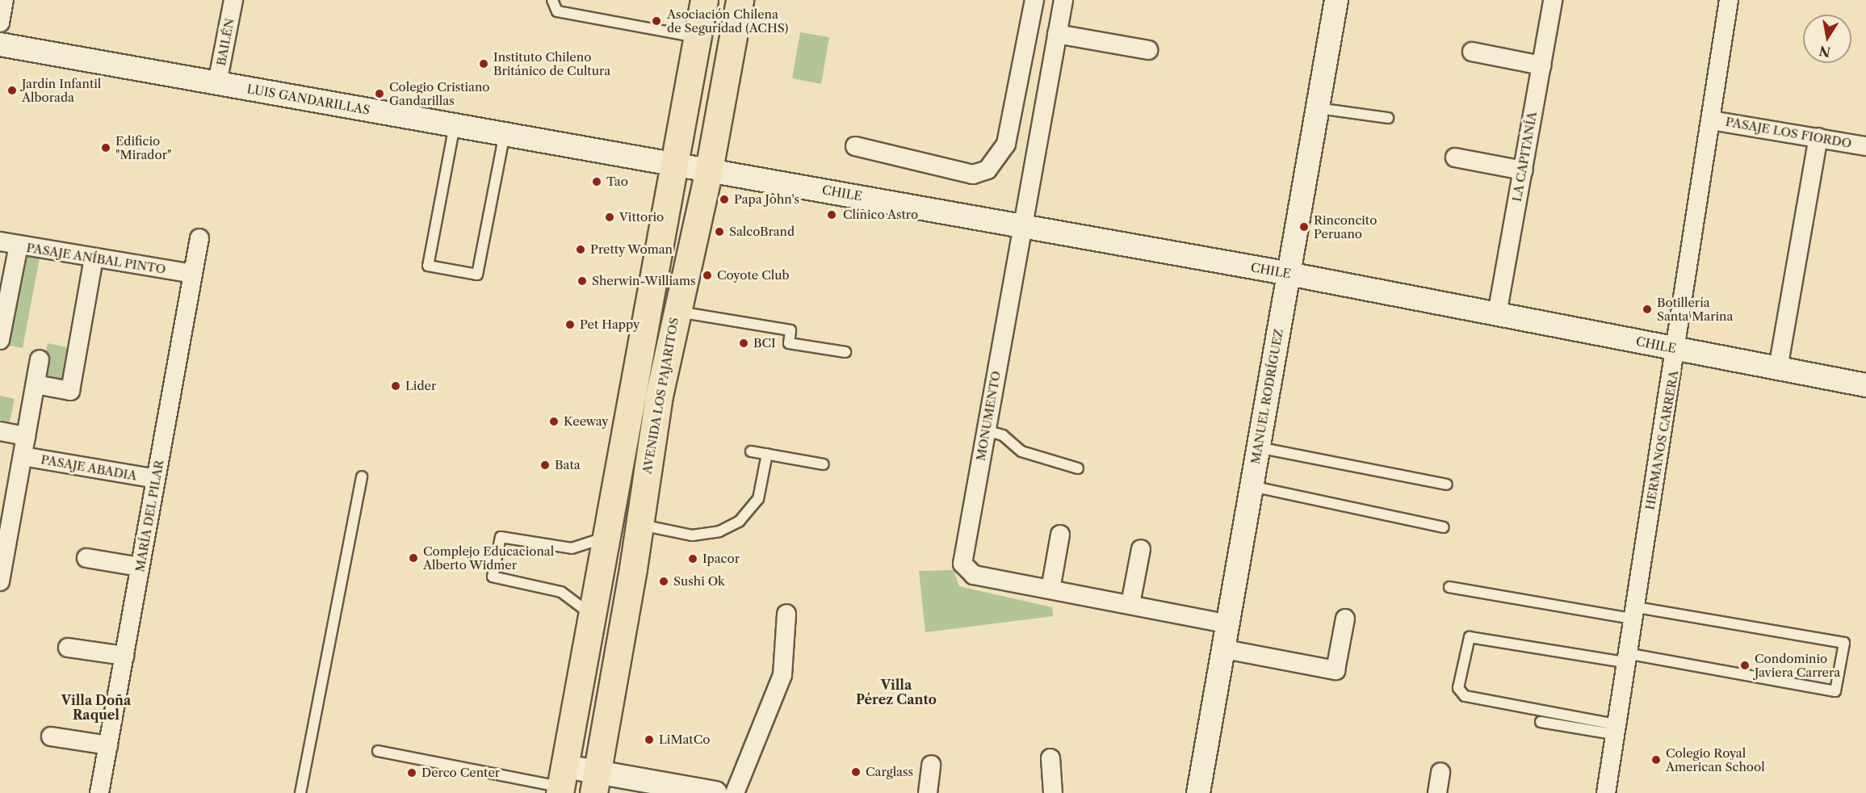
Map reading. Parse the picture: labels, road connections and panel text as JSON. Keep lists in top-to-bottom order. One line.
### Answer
{"streets":{"main road":["AVENIDA LOS PAJARITOS"],"street":["BAILÉN","LUIS GANDARILLAS","PASAJE LOS FIORDO","LA CAPITANÍA","CHILE","PASAJE ANÍBAL PINTO","MANUEL RODRÍGUEZ","MONUMENTO","HERMANOS CARRERA","PASAJE ABADIA","MARÍA DEL PILAR"]},"crossings":[["BAILÉN","LUIS GANDARILLAS"],["LUIS GANDARILLAS","CHILE"],["PASAJE LOS FIORDO","HERMANOS CARRERA"],["LA CAPITANÍA","CHILE"],["CHILE","AVENIDA LOS PAJARITOS"],["CHILE","MANUEL RODRÍGUEZ"],["CHILE","MONUMENTO"],["CHILE","HERMANOS CARRERA"],["PASAJE ANÍBAL PINTO","MARÍA DEL PILAR"],["MANUEL RODRÍGUEZ","MONUMENTO"],["PASAJE ABADIA","MARÍA DEL PILAR"]],"districts":["Villa Pérez Canto","Villa Doña Raquel"],"places":["Asociación Chilena de Seguridad (ACHS)","Instituto Chileno Británico de Cultura","Jardín Infantil Alborada","Colegio Cristiano Gandarillas","Edificio \"Mirador\"","Tao","Papa John's","Clínico Astro","Vittorio","Rinconcito Peruano","SalcoBrand","Pretty Woman","Coyote Club","Sherwin-Williams","Botillería Santa Marina","Pet Happy","BCI","Lider","Keeway","Bata","Complejo Educacional Alberto Widmer","Ipacor","Sushi Ok","Condominio Javiera Carrera","LiMatCo","Colegio Royal American School","Carglass","Derco Center"],"north":"bottom"}
